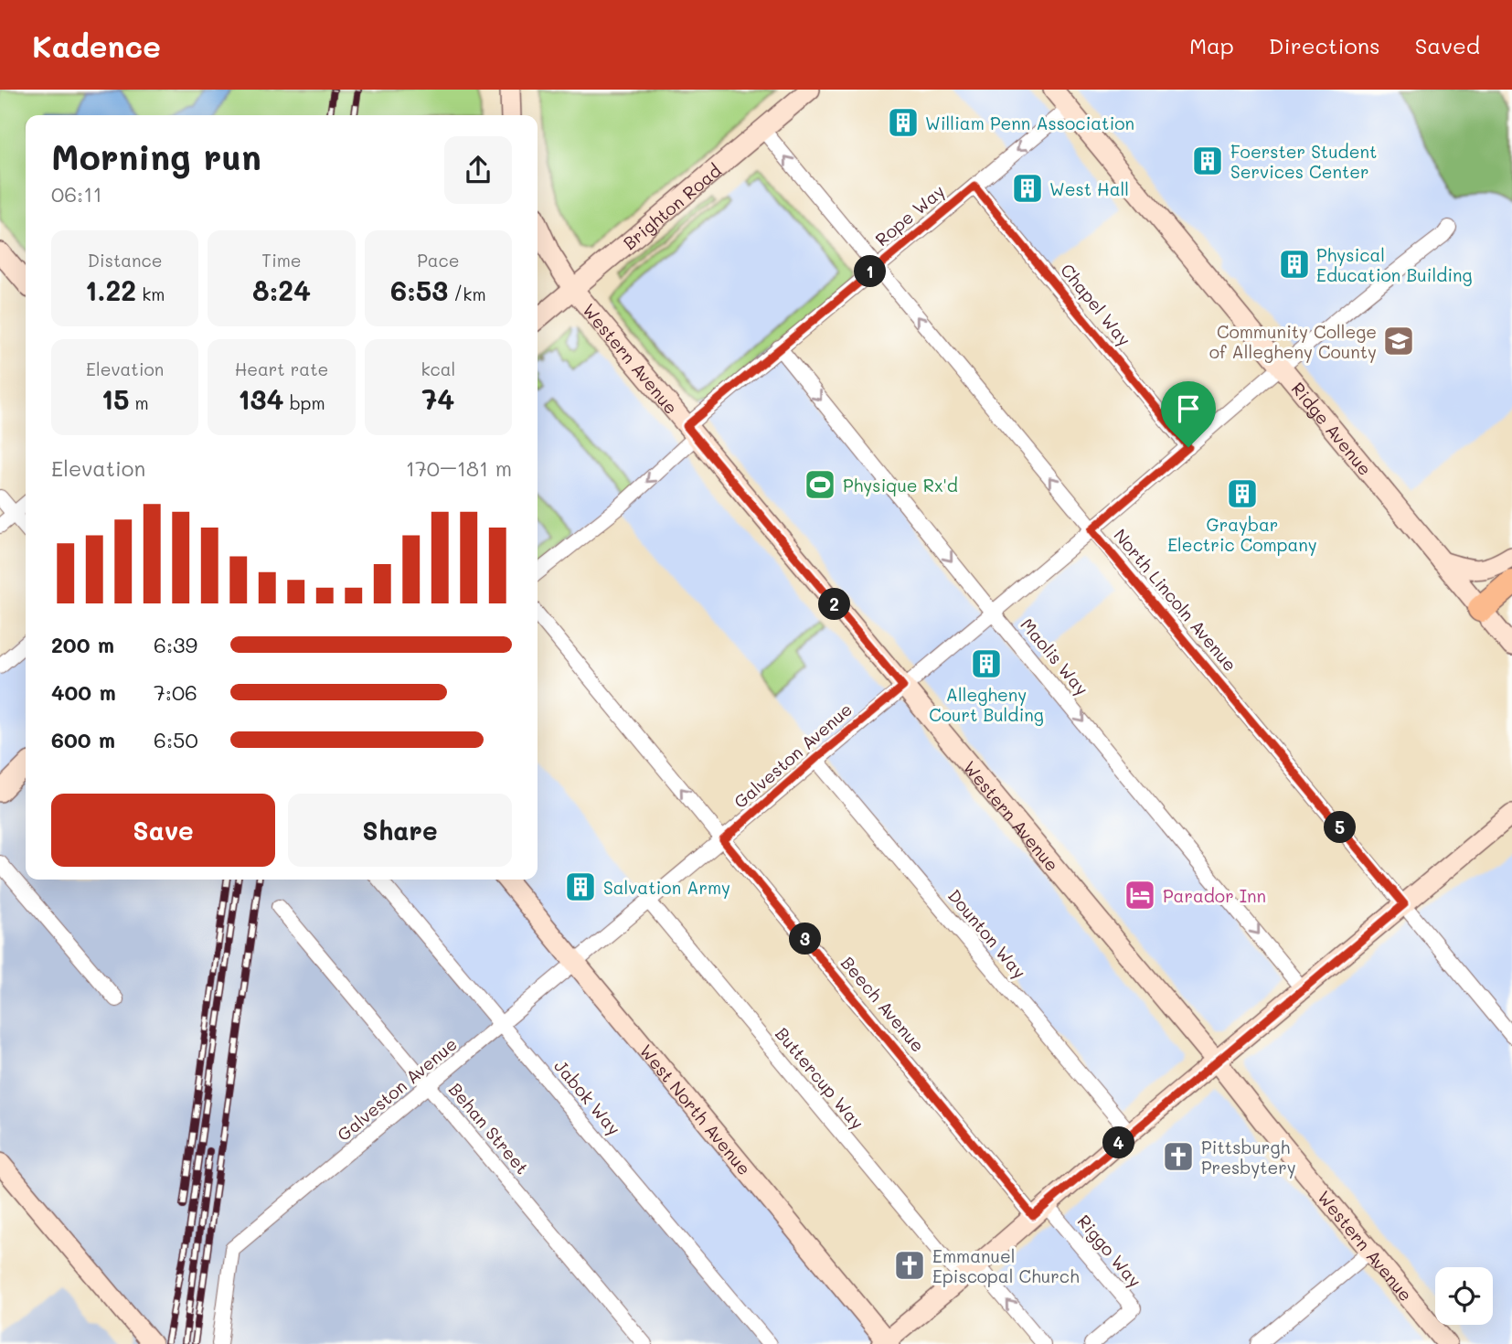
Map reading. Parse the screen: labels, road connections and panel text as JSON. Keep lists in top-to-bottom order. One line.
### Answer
{"streets":{"main road":["Brighton Road","Western Avenue","Ridge Avenue","West North Avenue"],"street":["Rope Way","Chapel Way","North Lincoln Avenue","Maolis Way","Galveston Avenue","Dounton Way","Beech Avenue","Buttercup Way","Jabok Way","Behan Street","Riggo Way"]},"crossings":[["Brighton Road","Western Avenue"],["Brighton Road","North Lincoln Avenue"],["Rope Way","Chapel Way"],["Rope Way","Western Avenue"],["Rope Way","Ridge Avenue"],["Rope Way","North Lincoln Avenue"],["Rope Way","Maolis Way"],["Chapel Way","Galveston Avenue"],["Western Avenue","Galveston Avenue"],["Ridge Avenue","Galveston Avenue"],["North Lincoln Avenue","Galveston Avenue"],["Maolis Way","Galveston Avenue"],["Galveston Avenue","Dounton Way"],["Galveston Avenue","Beech Avenue"],["Galveston Avenue","Buttercup Way"],["Galveston Avenue","Jabok Way"],["Galveston Avenue","West North Avenue"],["Galveston Avenue","Behan Street"],["Beech Avenue","Riggo Way"]],"one_way":["Rope Way","North Lincoln Avenue","Maolis Way","Beech Avenue"],"places":{"building":["William Penn Association","Foerster Student Services Center","West Hall","Physical Education Building","Graybar Electric Company","Allegheny Court Bulding","Salvation Army"],"school or university":["Community College of Allegheny County"],"sports":["Physique Rx'd"],"hotel":["Parador Inn"],"church":["Pittsburgh Presbytery","Emmanuel Episcopal Church"]},"page":{"header":"Kadence","nav":["Map","Directions","Saved"],"heading":["Morning run","06:11"],"stats":[["Distance","1.22 km"],["Time","8:24"],["Pace","6:53 /km"],["Elevation","15 m"],["Heart rate","134 bpm"],["kcal","74"]],"pins":["1","2","5","3","4"],"chart":["Elevation","170–181 m"],"list":[{"name":"200 m","note":"6:39"},{"name":"400 m","note":"7:06"},{"name":"600 m","note":"6:50"}],"buttons":["Save","Share"]}}
